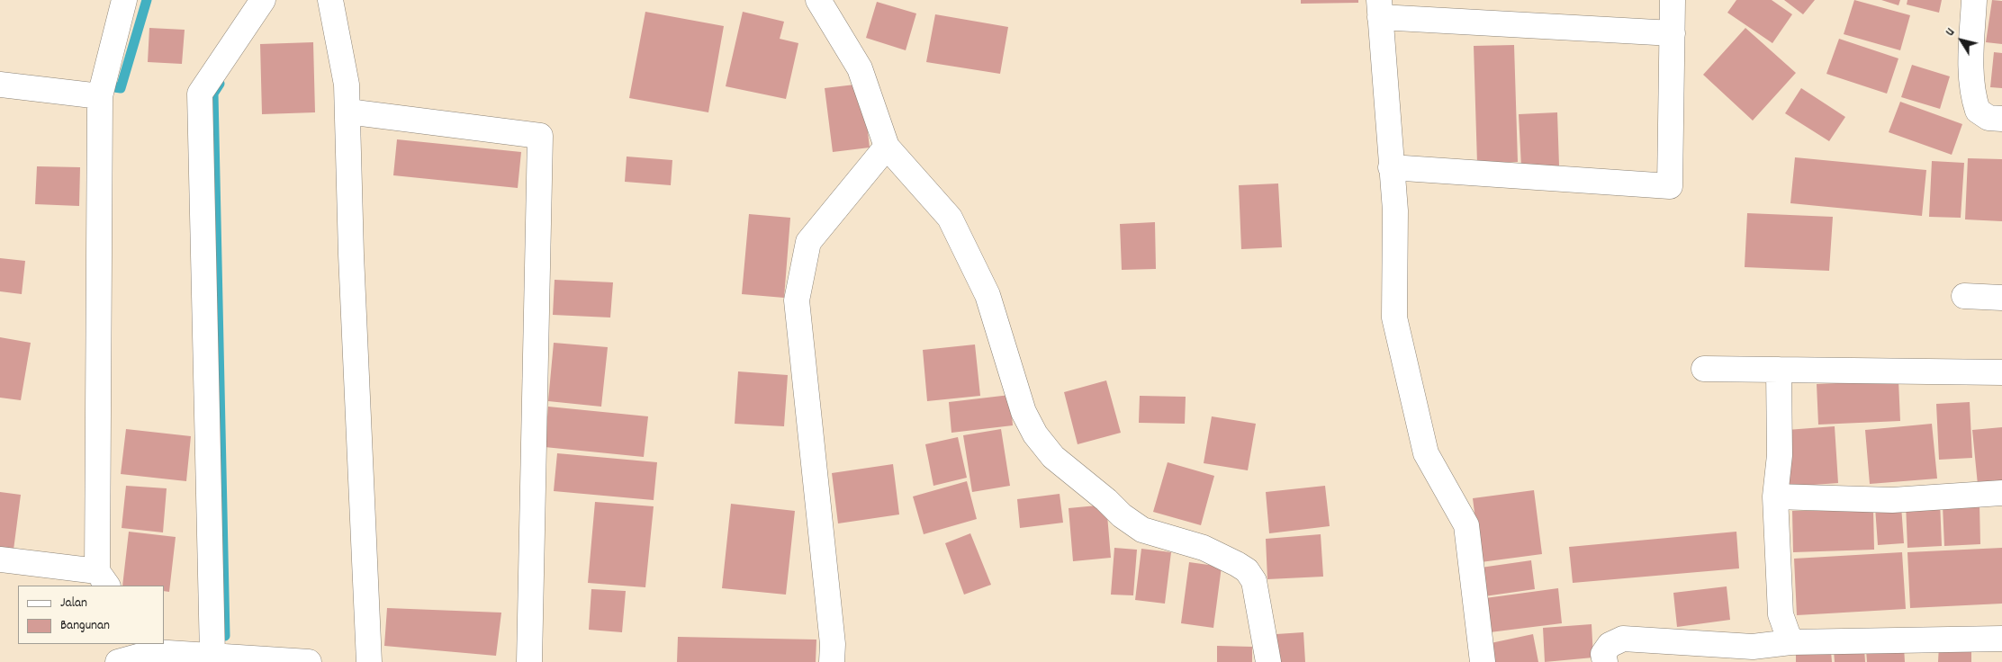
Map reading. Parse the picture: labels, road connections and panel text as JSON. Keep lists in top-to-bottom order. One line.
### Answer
{"legend":["Jalan","Bangunan"],"north":"top left"}
